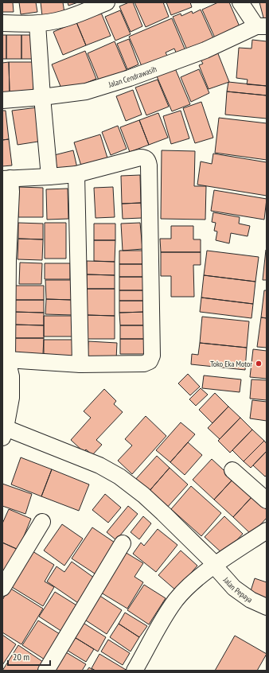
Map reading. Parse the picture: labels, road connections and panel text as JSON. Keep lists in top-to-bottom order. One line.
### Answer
{"streets":{"street":["Jalan Cendrawasih","Jalan Pepaya"]},"places":["Toko Eka Motor"],"scale_bar":"20 m"}
